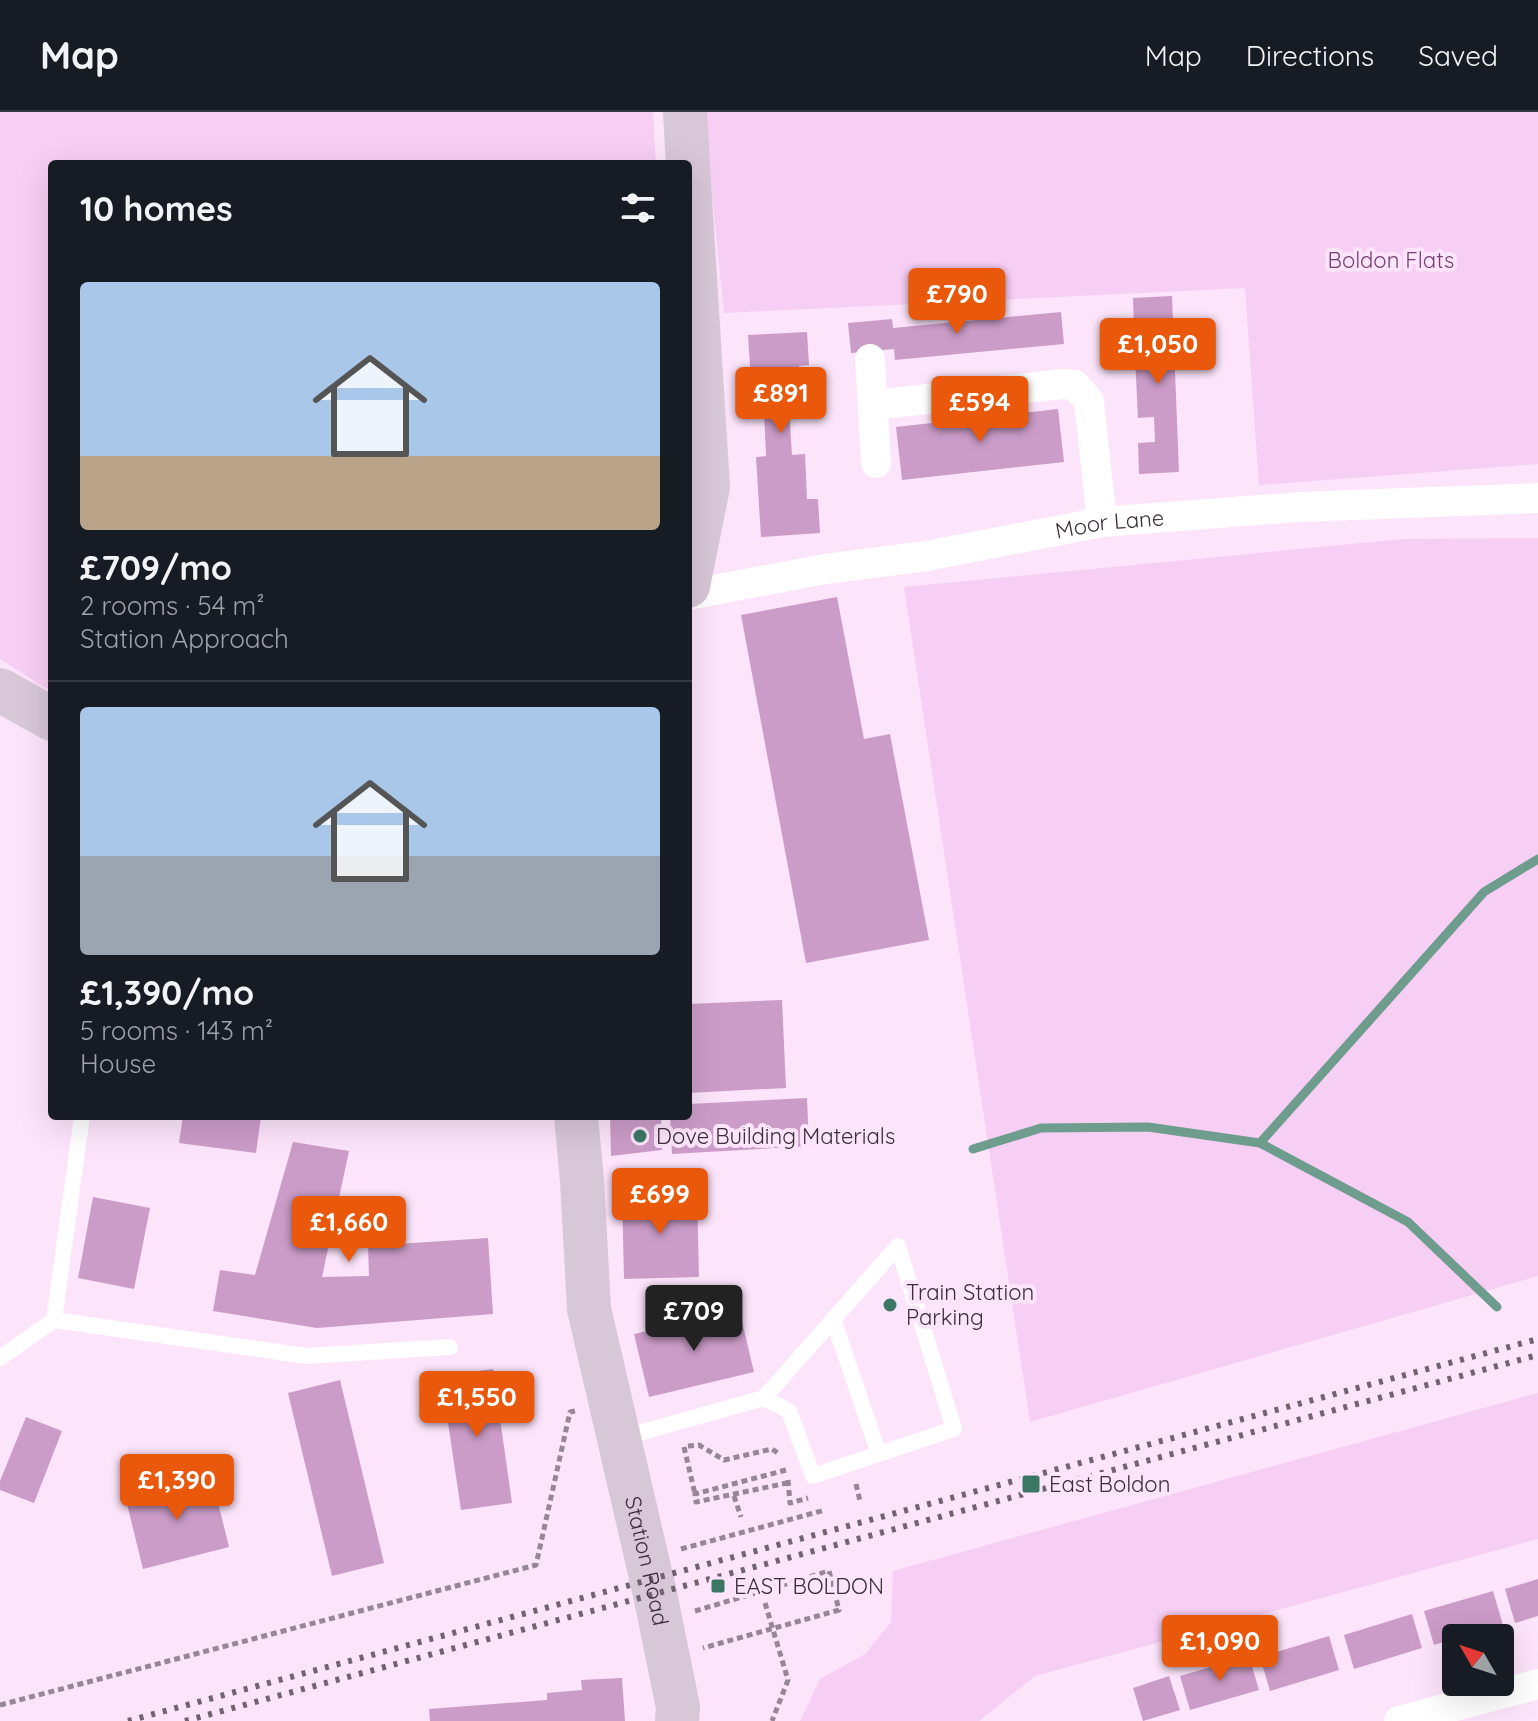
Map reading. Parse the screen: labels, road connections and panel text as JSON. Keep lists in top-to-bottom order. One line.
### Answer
{"streets":{"main road":["Station Road"],"street":["Moor Lane"]},"parks":["Boldon Flats"],"places":{"other":["Dove Building Materials","Train Station Parking"],"transit":["East Boldon","EAST BOLDON"]},"north":"top left","page":{"header":"Map","nav":["Map","Directions","Saved"],"heading":"10 homes","list":[{"name":"£709/mo","note":"2 rooms · 54 m² · Station Approach"},{"name":"£1,390/mo","note":"5 rooms · 143 m² · House"}],"price":["£790","£1,050","£891","£594","£699","£1,660","£709","£1,550","£1,390","£1,090"]}}
